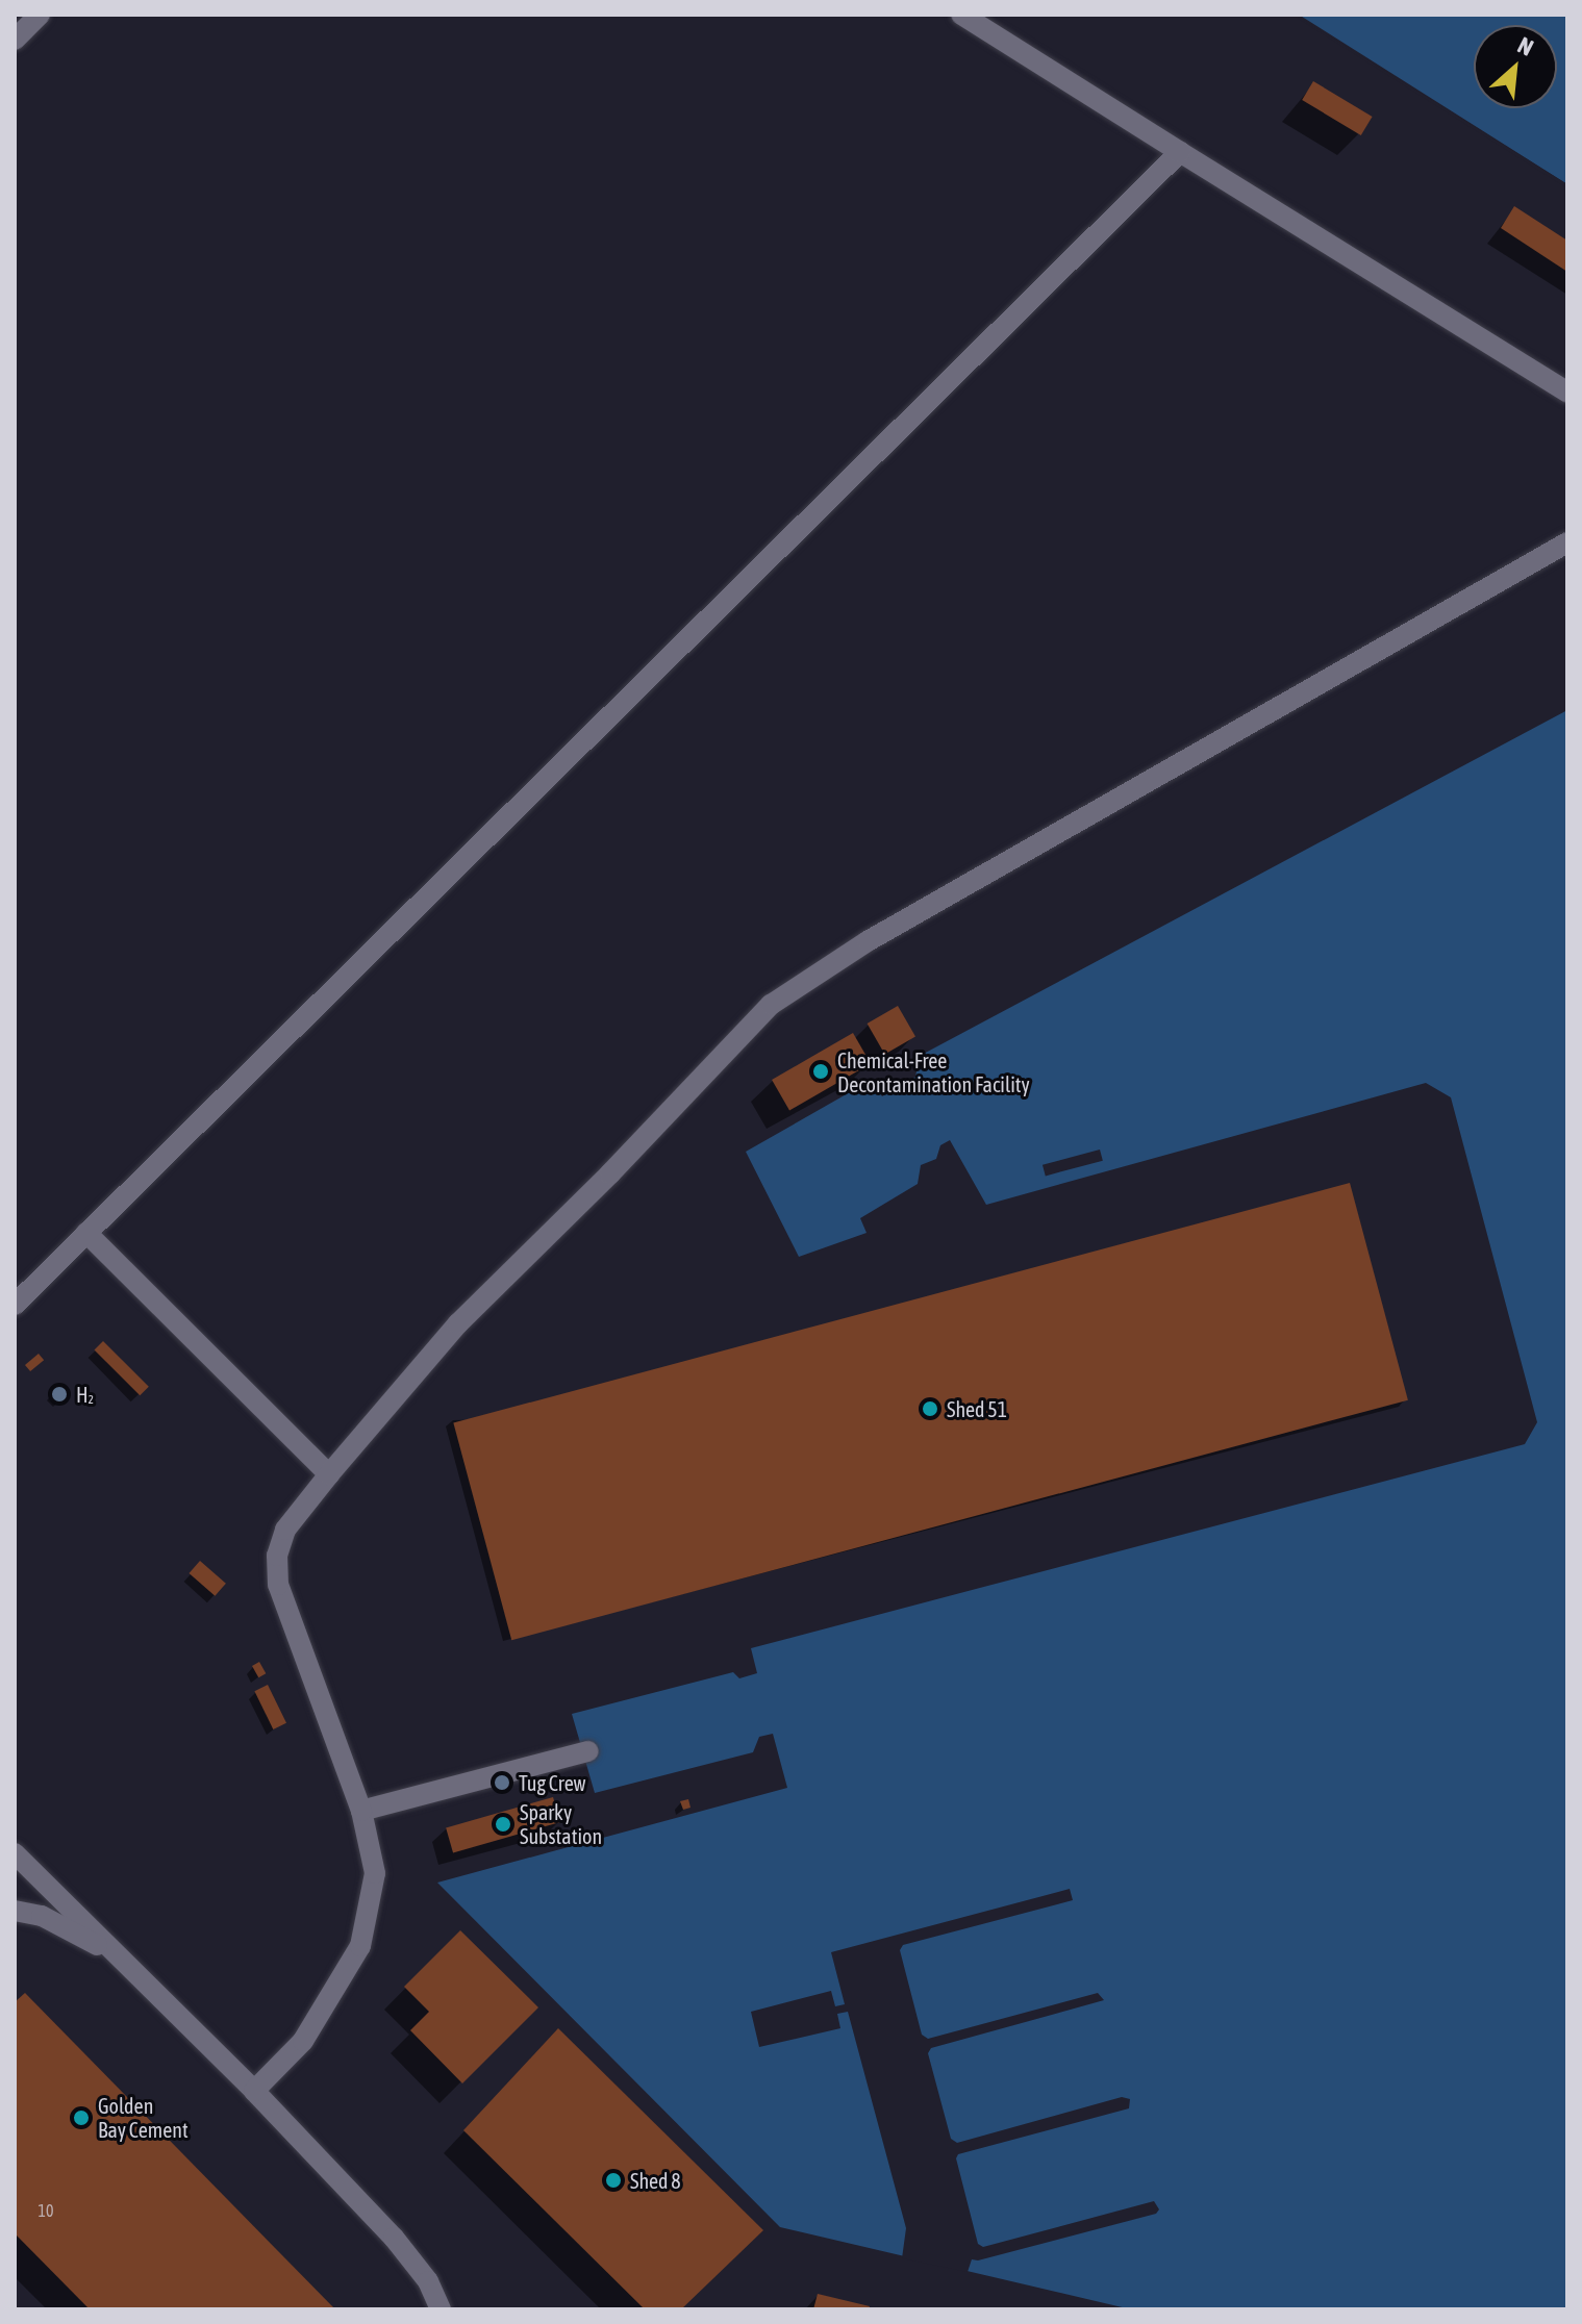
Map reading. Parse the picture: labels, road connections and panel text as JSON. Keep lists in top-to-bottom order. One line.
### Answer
{"places":["Chemical-Free Decontamination Facility","H₂","Shed 51","Tug Crew","Sparky Substation","Golden Bay Cement","Shed 8"],"house_numbers":["10"],"north":"top right"}
